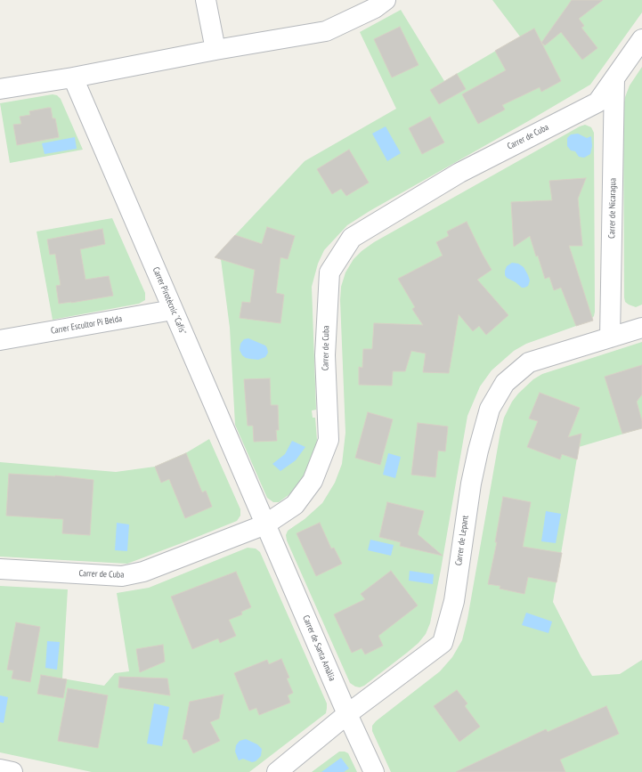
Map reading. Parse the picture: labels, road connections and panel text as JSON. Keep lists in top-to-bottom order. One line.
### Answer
{"streets":{"street":["Carrer de Cuba","Carrer de Nicaragua","Carrer Pirotècnic \"Cafís\"","Carrer Escultor Pi Belda","Carrer de Lepant","Carrer de Santa Amàlia"]},"crossings":[["Carrer de Cuba","Carrer de Nicaragua"],["Carrer de Cuba","Carrer Pirotècnic \"Cafís\""],["Carrer de Cuba","Carrer de Santa Amàlia"],["Carrer de Nicaragua","Carrer de Lepant"],["Carrer Pirotècnic \"Cafís\"","Carrer Escultor Pi Belda"],["Carrer Pirotècnic \"Cafís\"","Carrer de Santa Amàlia"],["Carrer de Lepant","Carrer de Santa Amàlia"]]}
